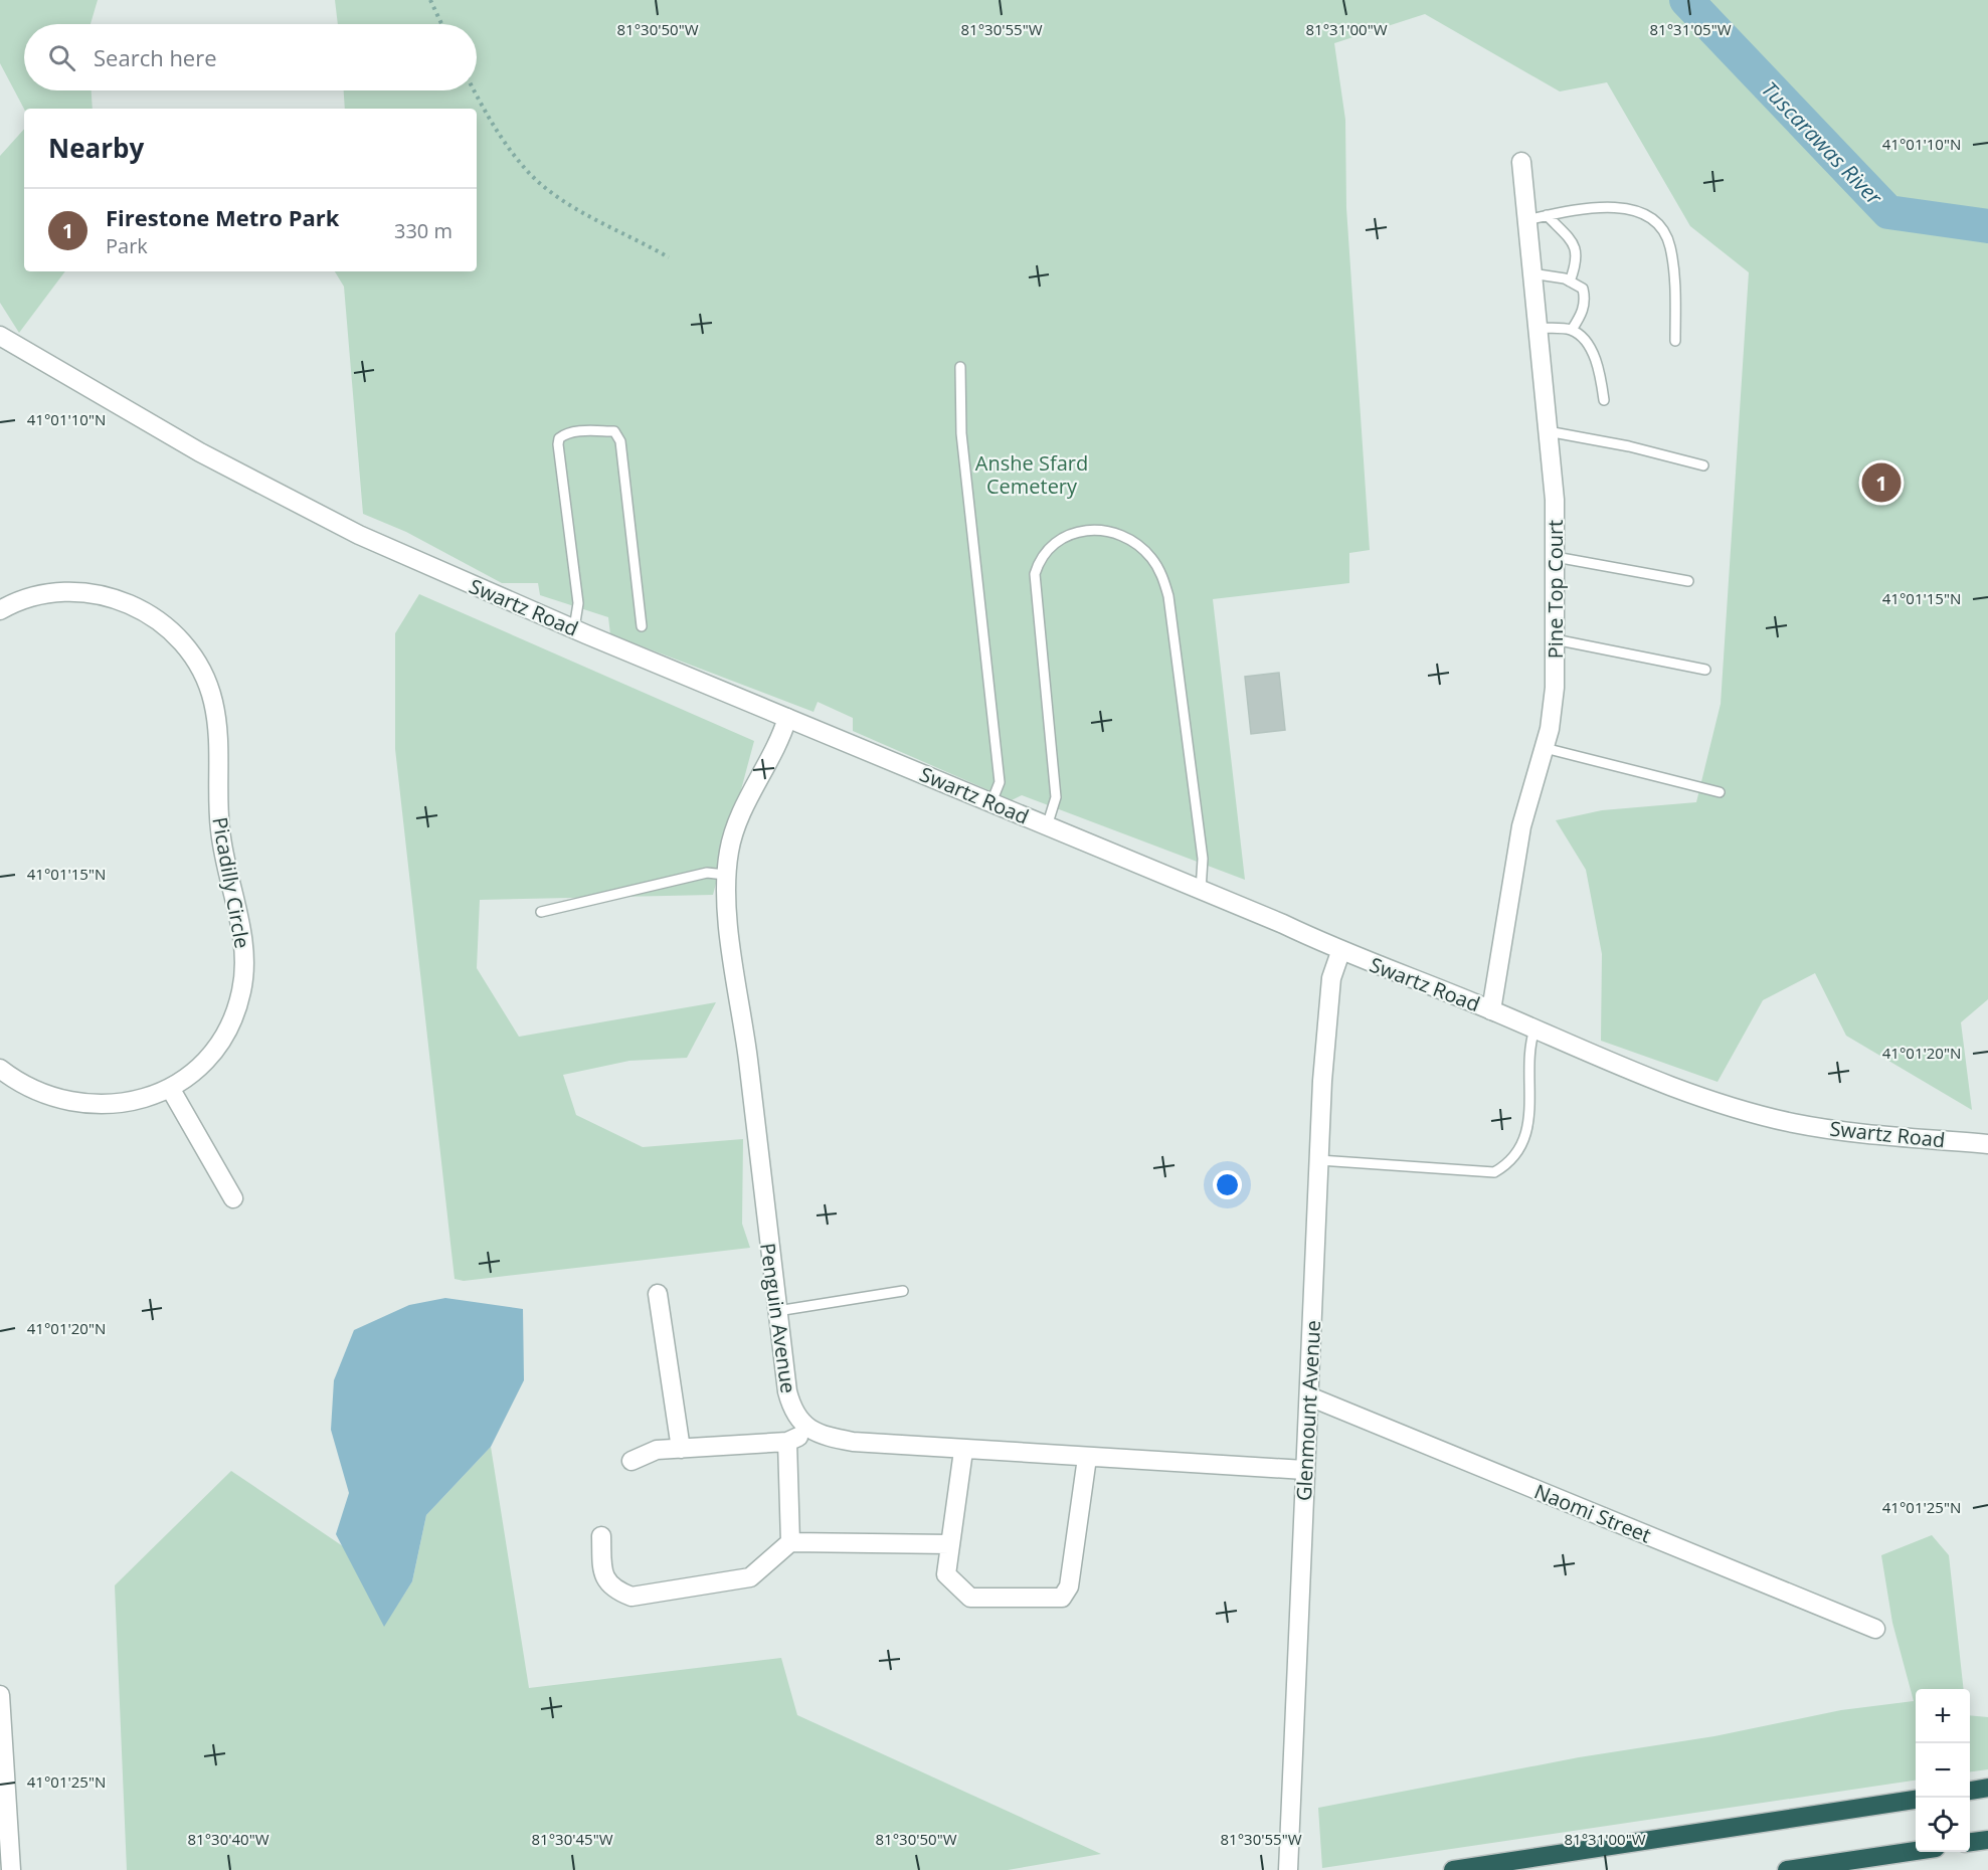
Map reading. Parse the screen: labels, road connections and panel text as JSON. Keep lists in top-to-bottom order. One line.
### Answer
{"streets":{"street":["Pine Top Court","Swartz Road","Picadilly Circle","Penguin Avenue","Glenmount Avenue","Naomi Street"]},"crossings":[["Pine Top Court","Swartz Road"],["Swartz Road","Penguin Avenue"],["Swartz Road","Glenmount Avenue"],["Glenmount Avenue","Naomi Street"]],"water":["Tuscarawas River"],"parks":["Anshe Sfard Cemetery"],"page":{"search":"Search here","heading":"Nearby","list":[{"mark":"1","name":"Firestone Metro Park","note":"Park","value":"330 m"}],"pins":"1","map_buttons":["+","−"]},"coordinates":["81°30'50\"W","81°30'55\"W","81°31'00\"W","81°31'05\"W","41°01'10\"N","41°01'15\"N","41°01'20\"N","41°01'25\"N","81°30'40\"W","81°30'45\"W"]}
